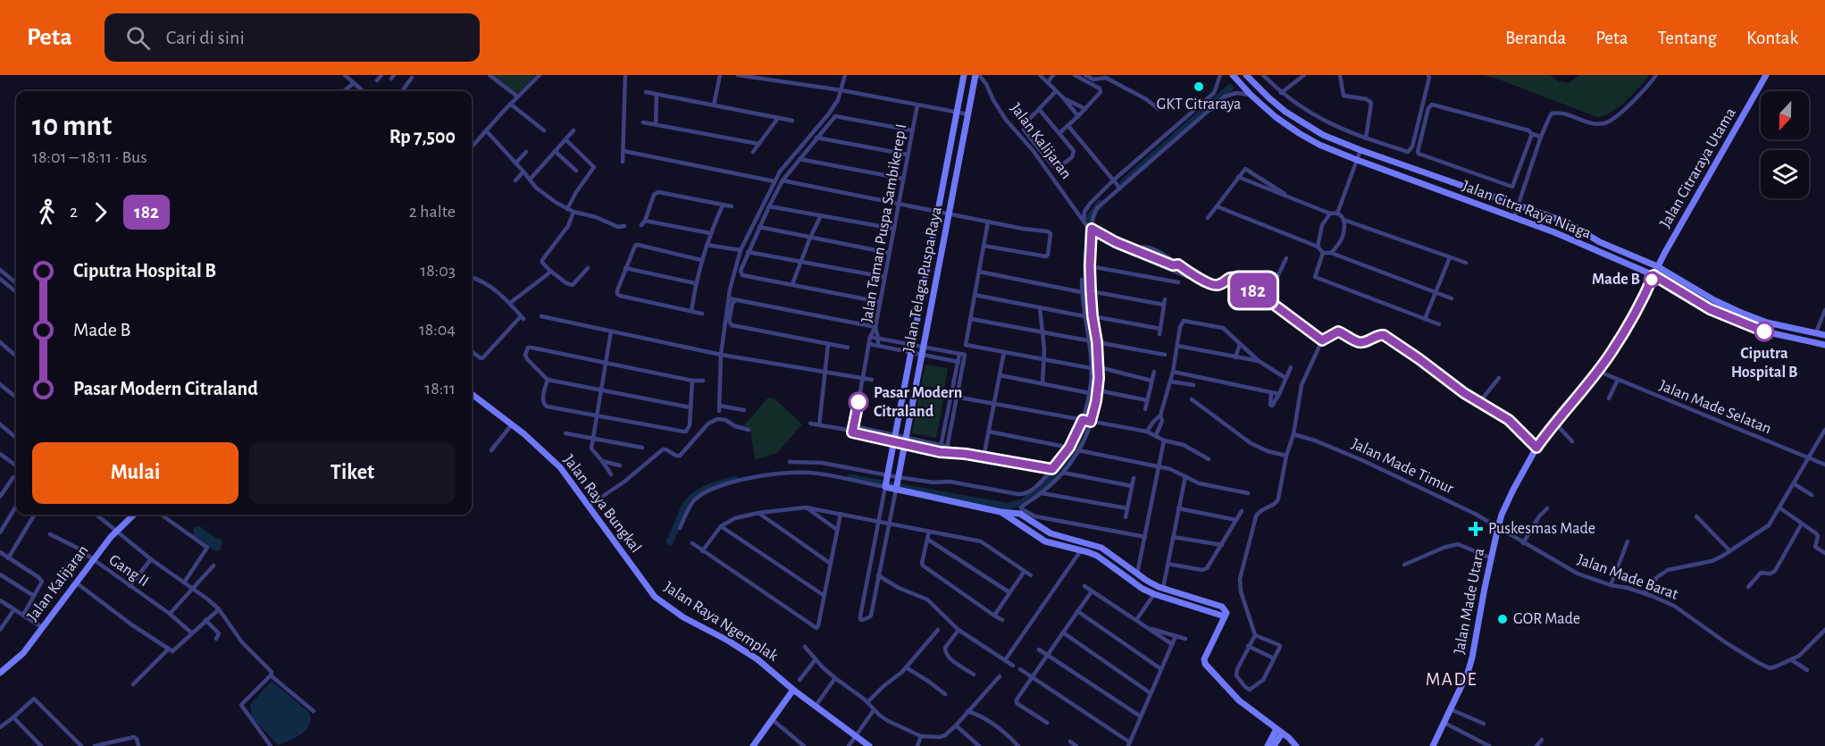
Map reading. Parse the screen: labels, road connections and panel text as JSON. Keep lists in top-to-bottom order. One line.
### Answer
{"streets":{"street":["Jalan Kalijaran","Jalan Citraraya Utama","Jalan Citra Raya Niaga","Jalan Taman Puspa Sambikerep I","Jalan Telaga Puspa Raya","Jalan Made Selatan","Jalan Made Timur","Jalan Raya Bungkal","Gang II","Jalan Made Barat","Jalan Made Utara","Jalan Raya Ngemplak"]},"crossings":[["Jalan Kalijaran","Jalan Telaga Puspa Raya"],["Jalan Kalijaran","Gang II"],["Jalan Citraraya Utama","Jalan Citra Raya Niaga"],["Jalan Citraraya Utama","Jalan Made Utara"],["Jalan Citra Raya Niaga","Jalan Made Utara"],["Jalan Made Selatan","Jalan Made Utara"],["Jalan Made Timur","Jalan Made Barat"],["Jalan Made Timur","Jalan Made Utara"],["Jalan Raya Bungkal","Jalan Raya Ngemplak"],["Jalan Made Barat","Jalan Made Utara"]],"districts":["MADE"],"places":{"other":["GKT Citraraya","Made B","Ciputra Hospital B","Pasar Modern Citraland","GOR Made"],"health":["Puskesmas Made"]},"lines":["bus line 182"],"north":"bottom","page":{"header":"Peta","search":"Cari di sini","nav":["Beranda","Peta","Tentang","Kontak"],"on_map":"182","heading":["10 mnt","18:01 – 18:11 · Bus","Rp 7,500"],"legs":["2","182","2 halte"],"list":[{"name":"Ciputra Hospital B","value":"18:03"},{"name":"Made B","value":"18:04"},{"name":"Pasar Modern Citraland","value":"18:11"}],"buttons":["Mulai","Tiket"]}}
